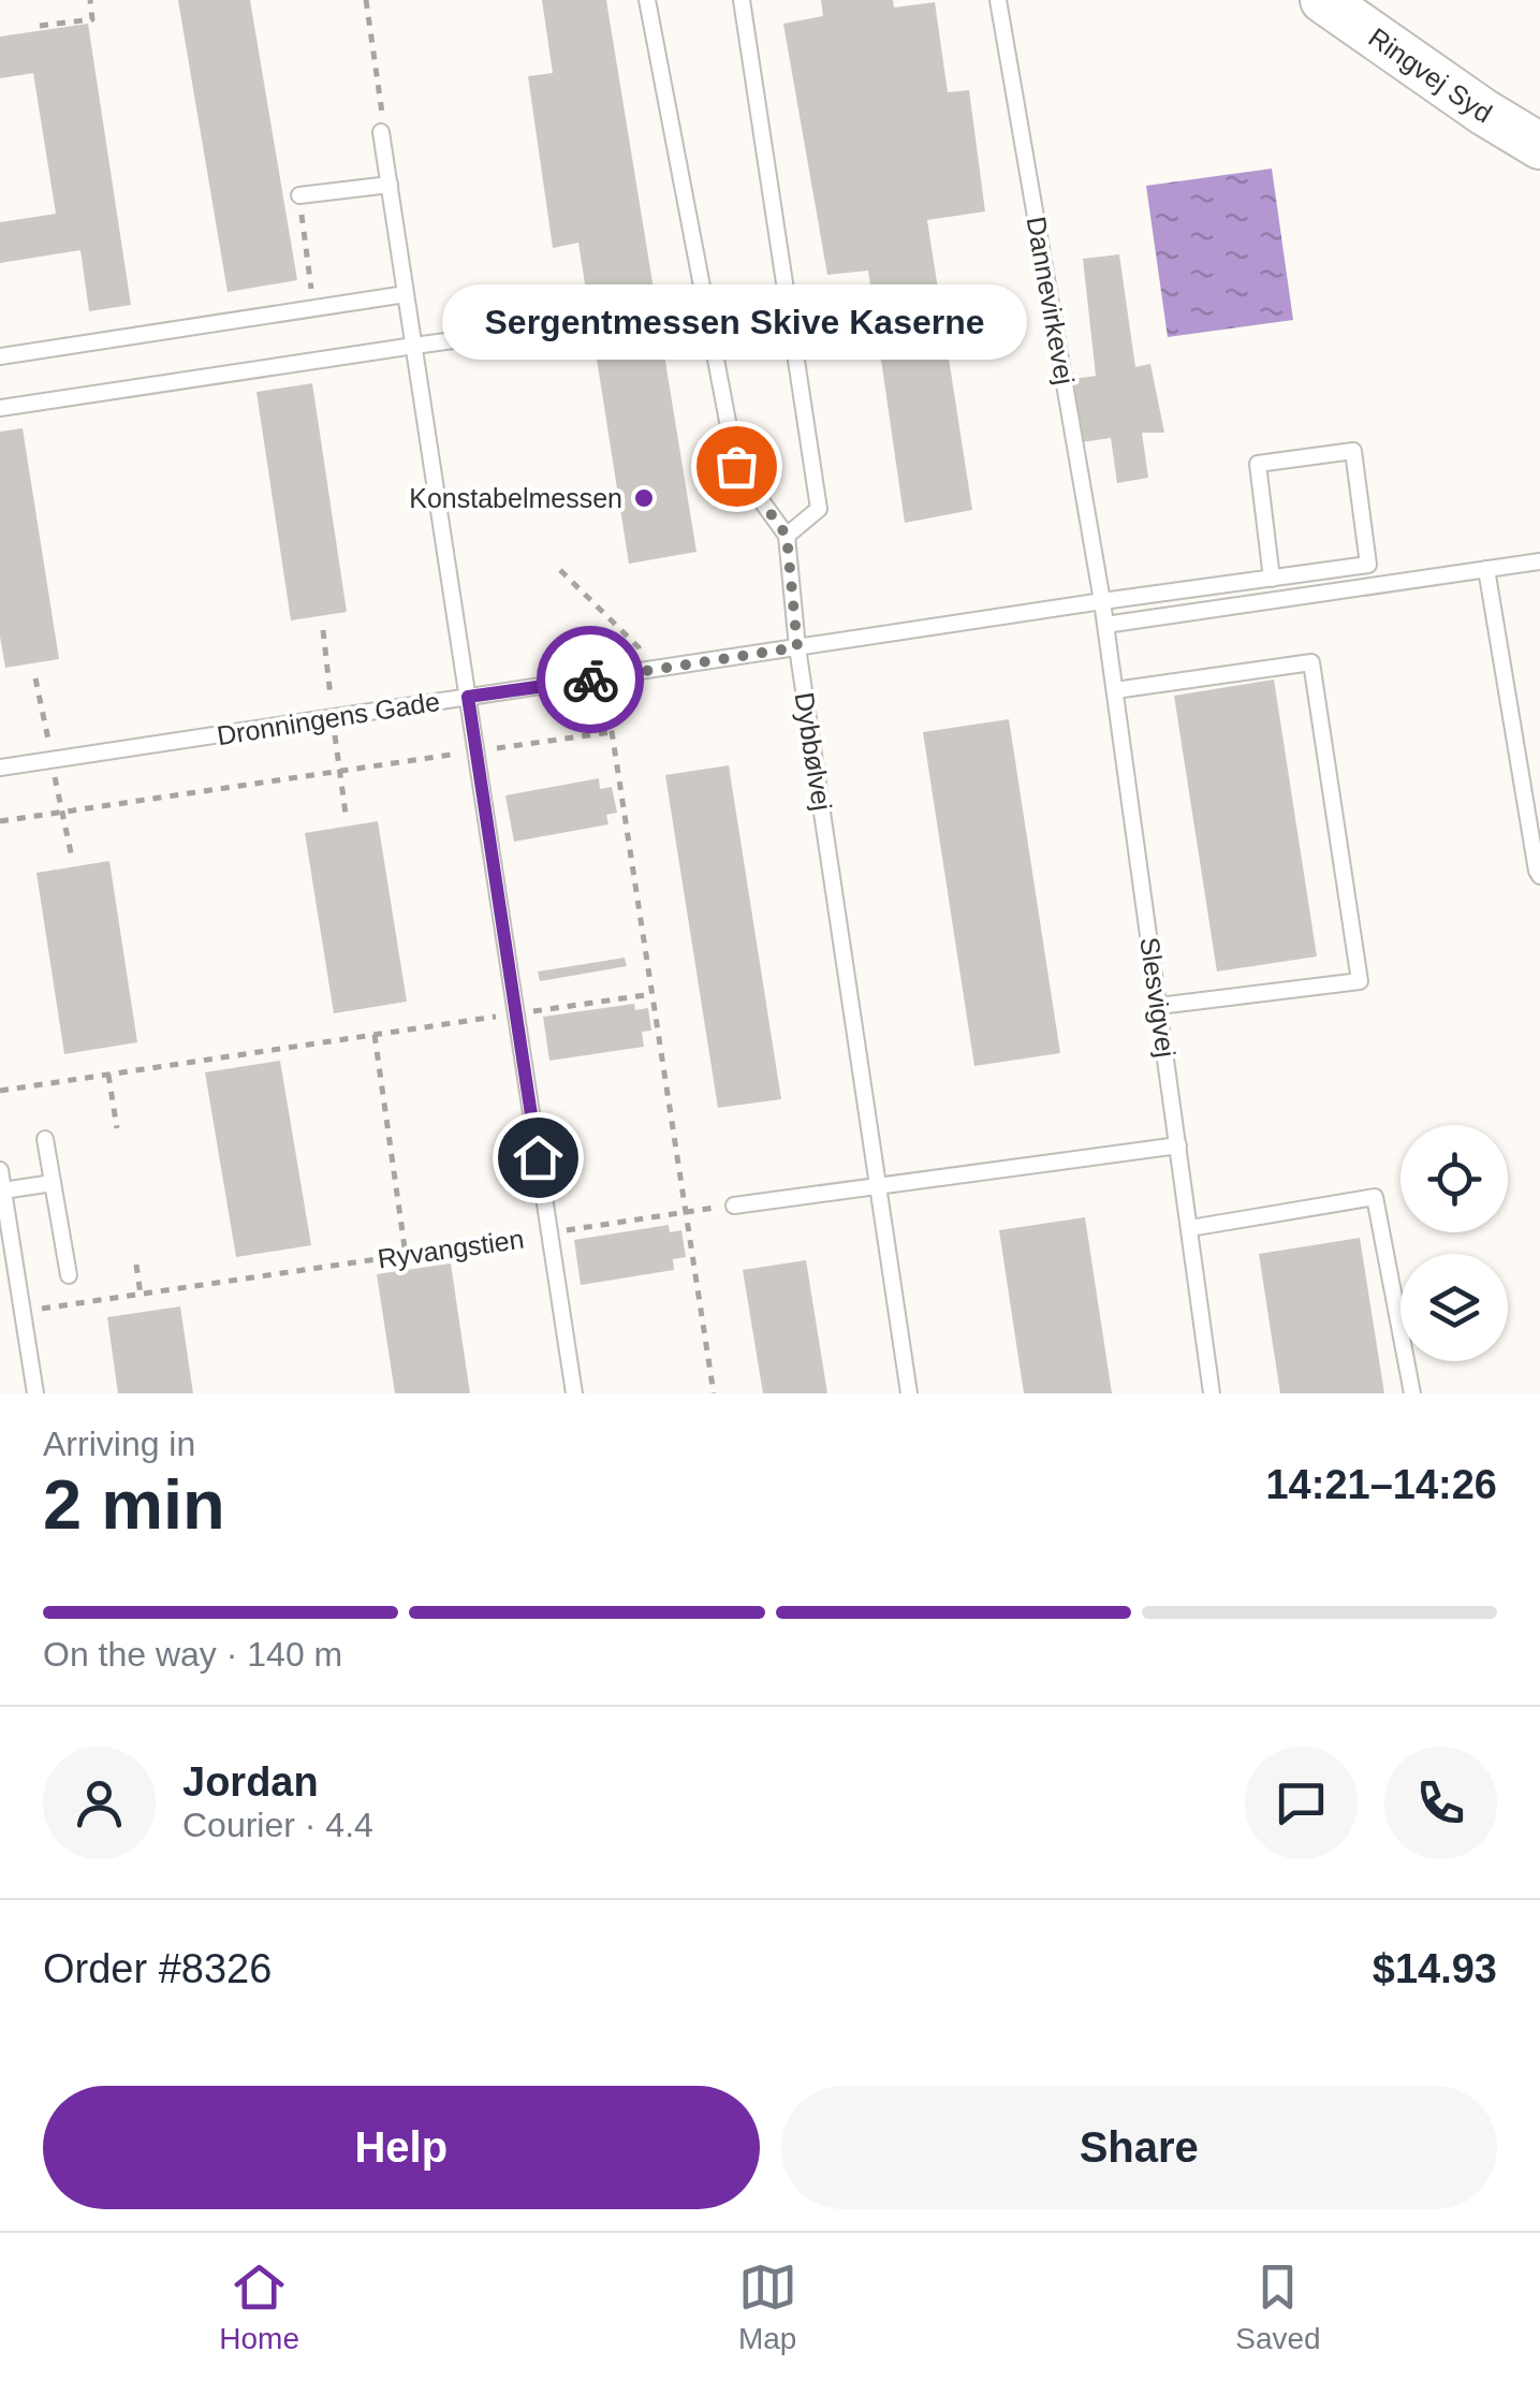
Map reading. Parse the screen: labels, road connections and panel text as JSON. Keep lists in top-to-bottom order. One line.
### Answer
{"streets":{"main road":["Ringvej Syd"],"lane":["Dannevirkevej","Dronningens Gade","Dybbølvej","Slesvigvej"],"path":["Ryvangstien"]},"crossings":[["Dannevirkevej","Dronningens Gade"],["Dannevirkevej","Slesvigvej"],["Dronningens Gade","Dybbølvej"],["Dronningens Gade","Slesvigvej"]],"places":["Sergentmessen Skive Kaserne","Konstabelmessen"],"page":{"bubble":"Sergentmessen Skive Kaserne","heading":["2 min","Arriving in","14:21–14:26"],"panel":["Jordan","Courier · 4.4","Order #8326","$14.93"],"bar":"On the way · 140 m","buttons":["Help","Share"],"tabs":["Home","Map","Saved"]}}
